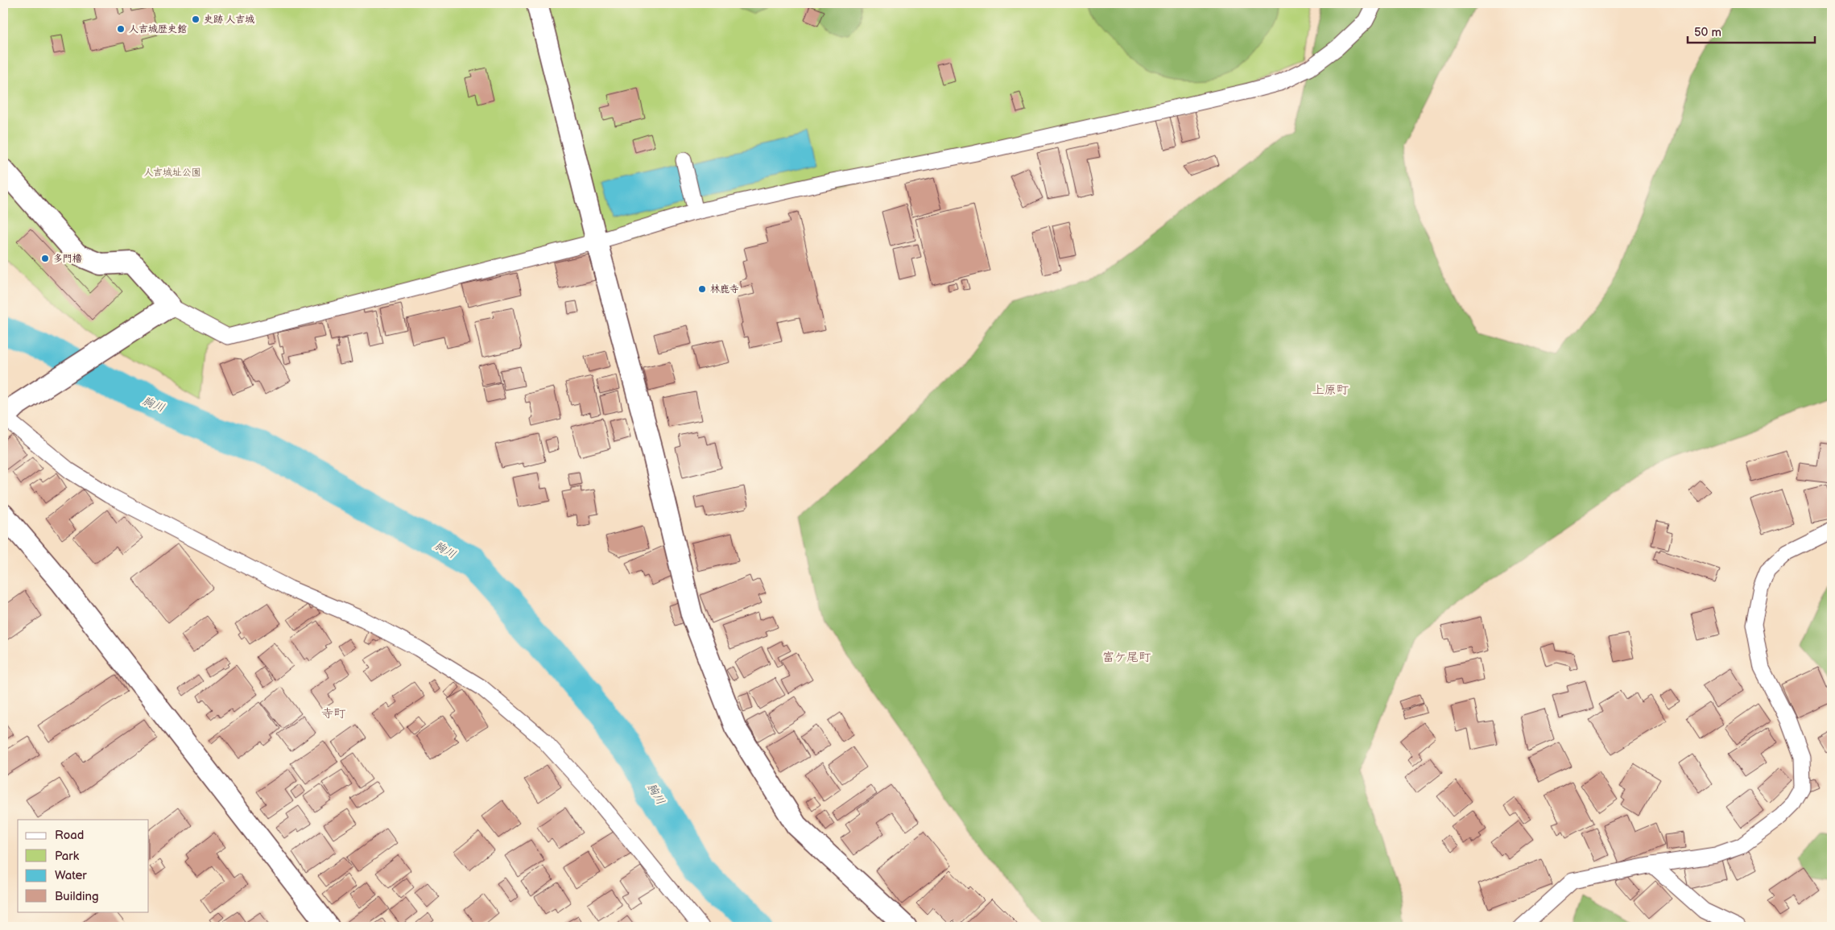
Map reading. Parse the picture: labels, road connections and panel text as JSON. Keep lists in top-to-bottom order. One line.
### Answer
{"districts":["上原町","富ケ尾町","寺町"],"water":["胸川"],"parks":["人吉城址公園"],"places":["史跡 人吉城","人吉城歴史館","多門櫓","林鹿寺"],"legend":["Road","Park","Water","Building"],"scale_bar":"50 m"}
